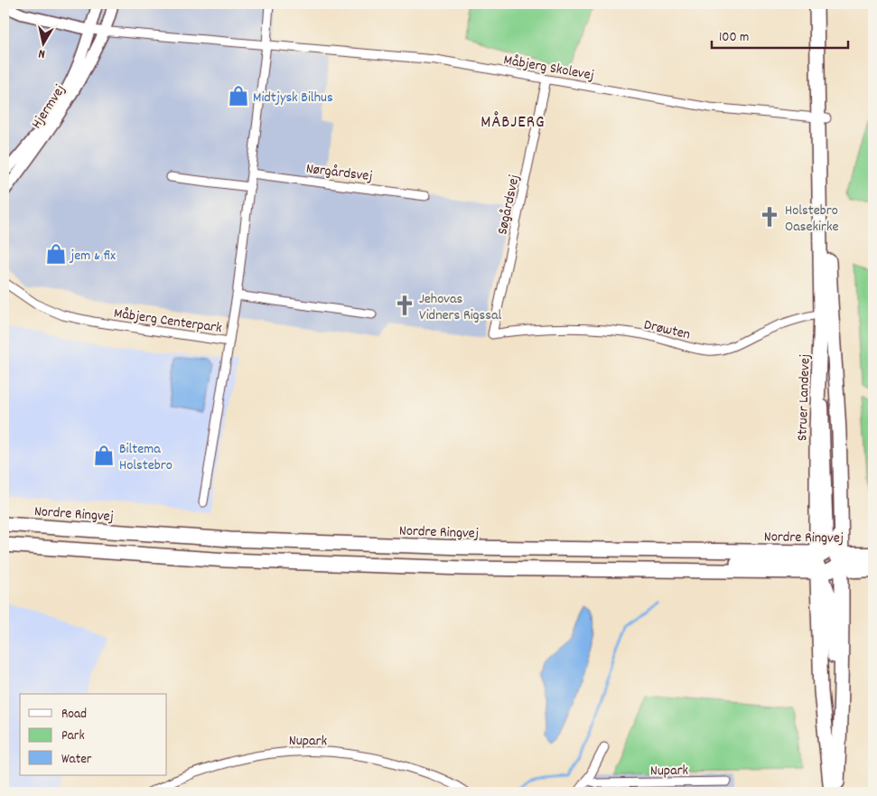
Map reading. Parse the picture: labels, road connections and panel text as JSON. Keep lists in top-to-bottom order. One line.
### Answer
{"streets":{"main road":["Struer Landevej","Nordre Ringvej"],"street":["Måbjerg Skolevej","Hjermvej","Nørgårdsvej","Søgårdsvej","Måbjerg Centerpark","Drøwten","Nupark"]},"crossings":[["Måbjerg Skolevej","Hjermvej"],["Måbjerg Skolevej","Søgårdsvej"],["Måbjerg Skolevej","Struer Landevej"],["Søgårdsvej","Drøwten"],["Drøwten","Struer Landevej"],["Struer Landevej","Nordre Ringvej"]],"districts":["MÅBJERG"],"places":{"shop":["Midtjysk Bilhus","jem & fix","Biltema Holstebro"],"church":["Holstebro Oasekirke","Jehovas Vidners Rigssal"]},"legend":["Road","Park","Water"],"scale_bar":"100 m","north":"bottom"}
